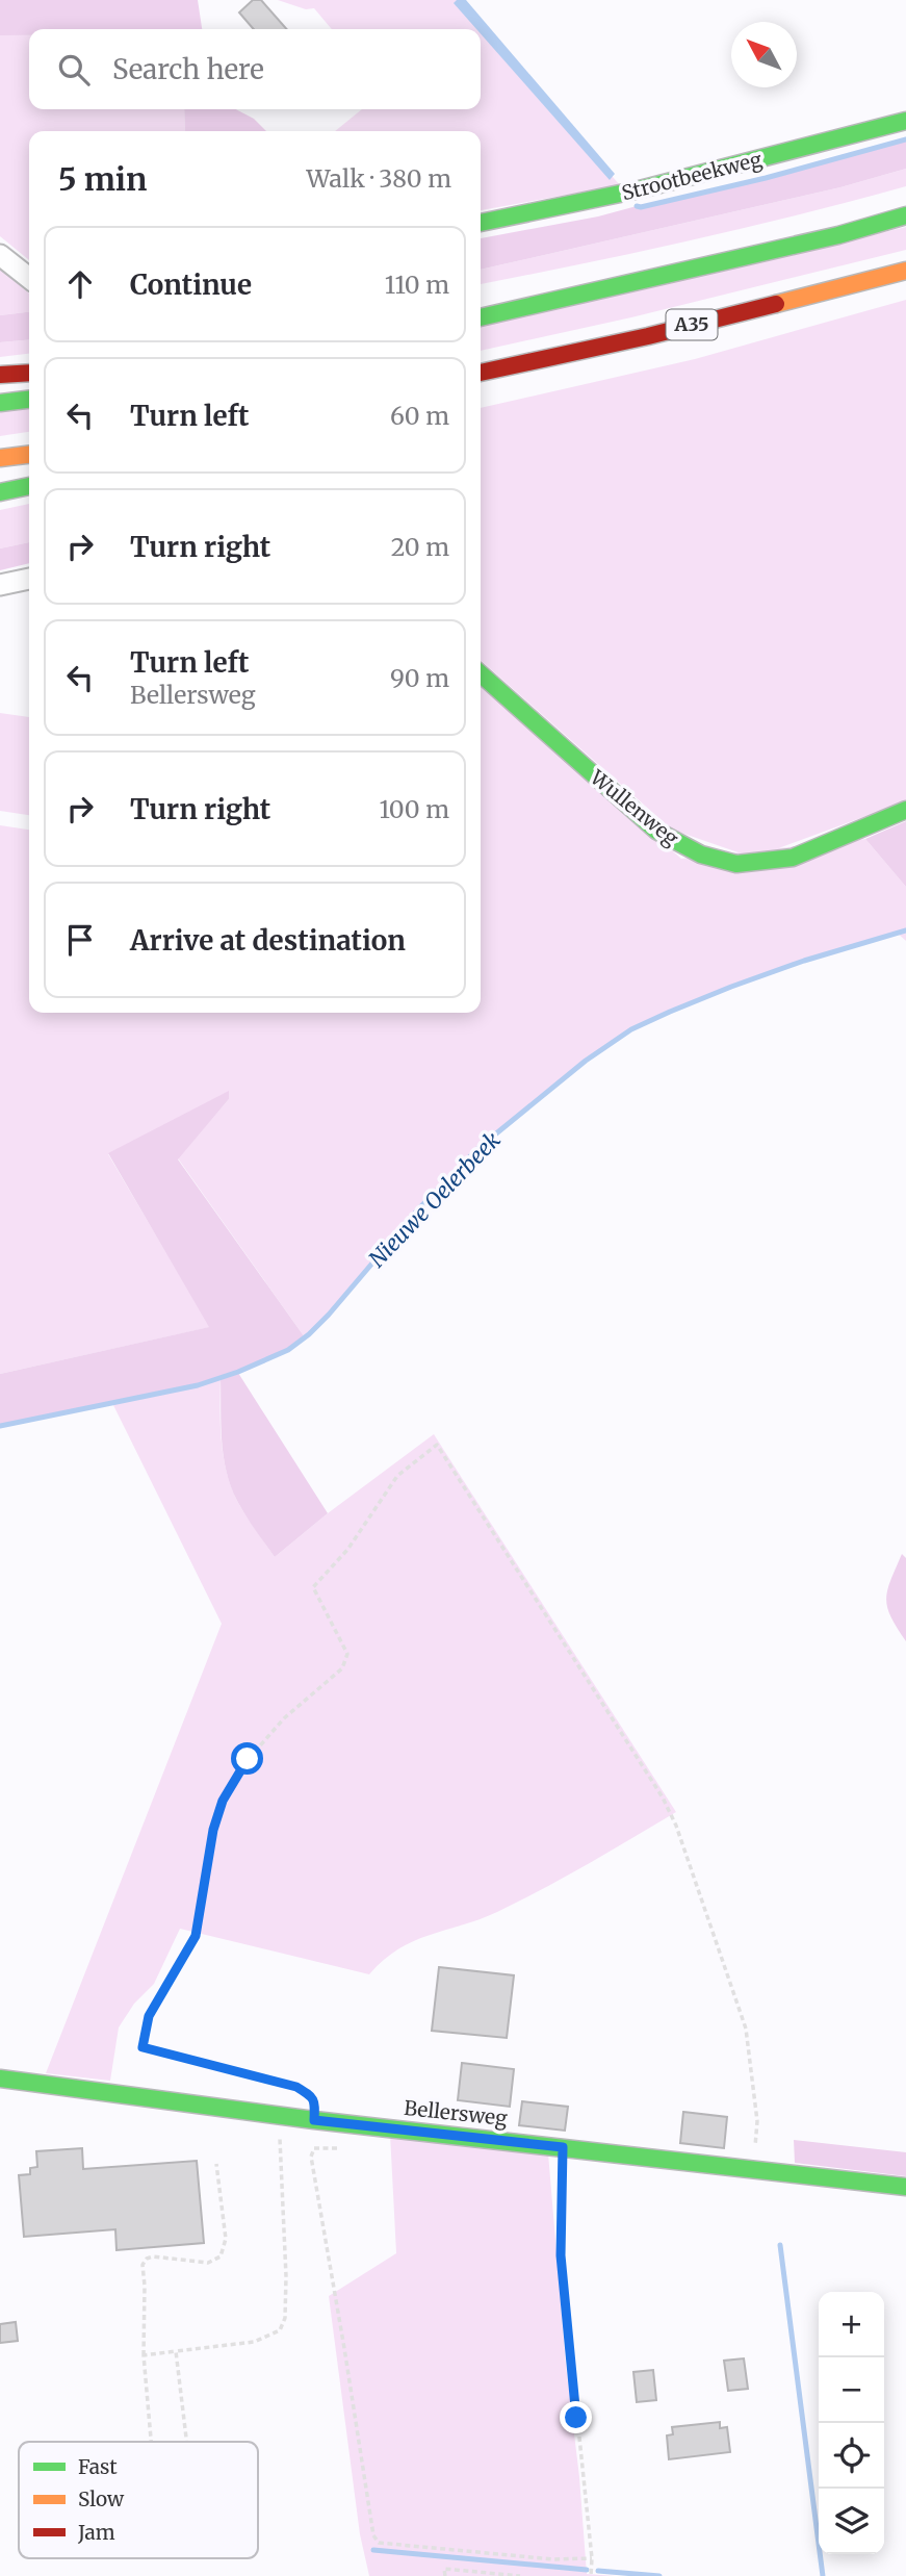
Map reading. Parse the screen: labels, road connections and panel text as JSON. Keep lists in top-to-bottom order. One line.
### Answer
{"streets":{"main road":["Strootbeekweg","A35","Wullenweg","Bellersweg"]},"water":["Nieuwe Oelerbeek"],"legend":["Fast","Slow","Jam"],"north":"top left","page":{"search":"Search here","heading":["5 min","Walk · 380 m"],"list":[["Continue","110 m"],["Turn left","60 m"],["Turn right","20 m"],["Turn left","Bellersweg","90 m"],["Turn right","100 m"],"Arrive at destination"],"map_buttons":["+","−"]}}
